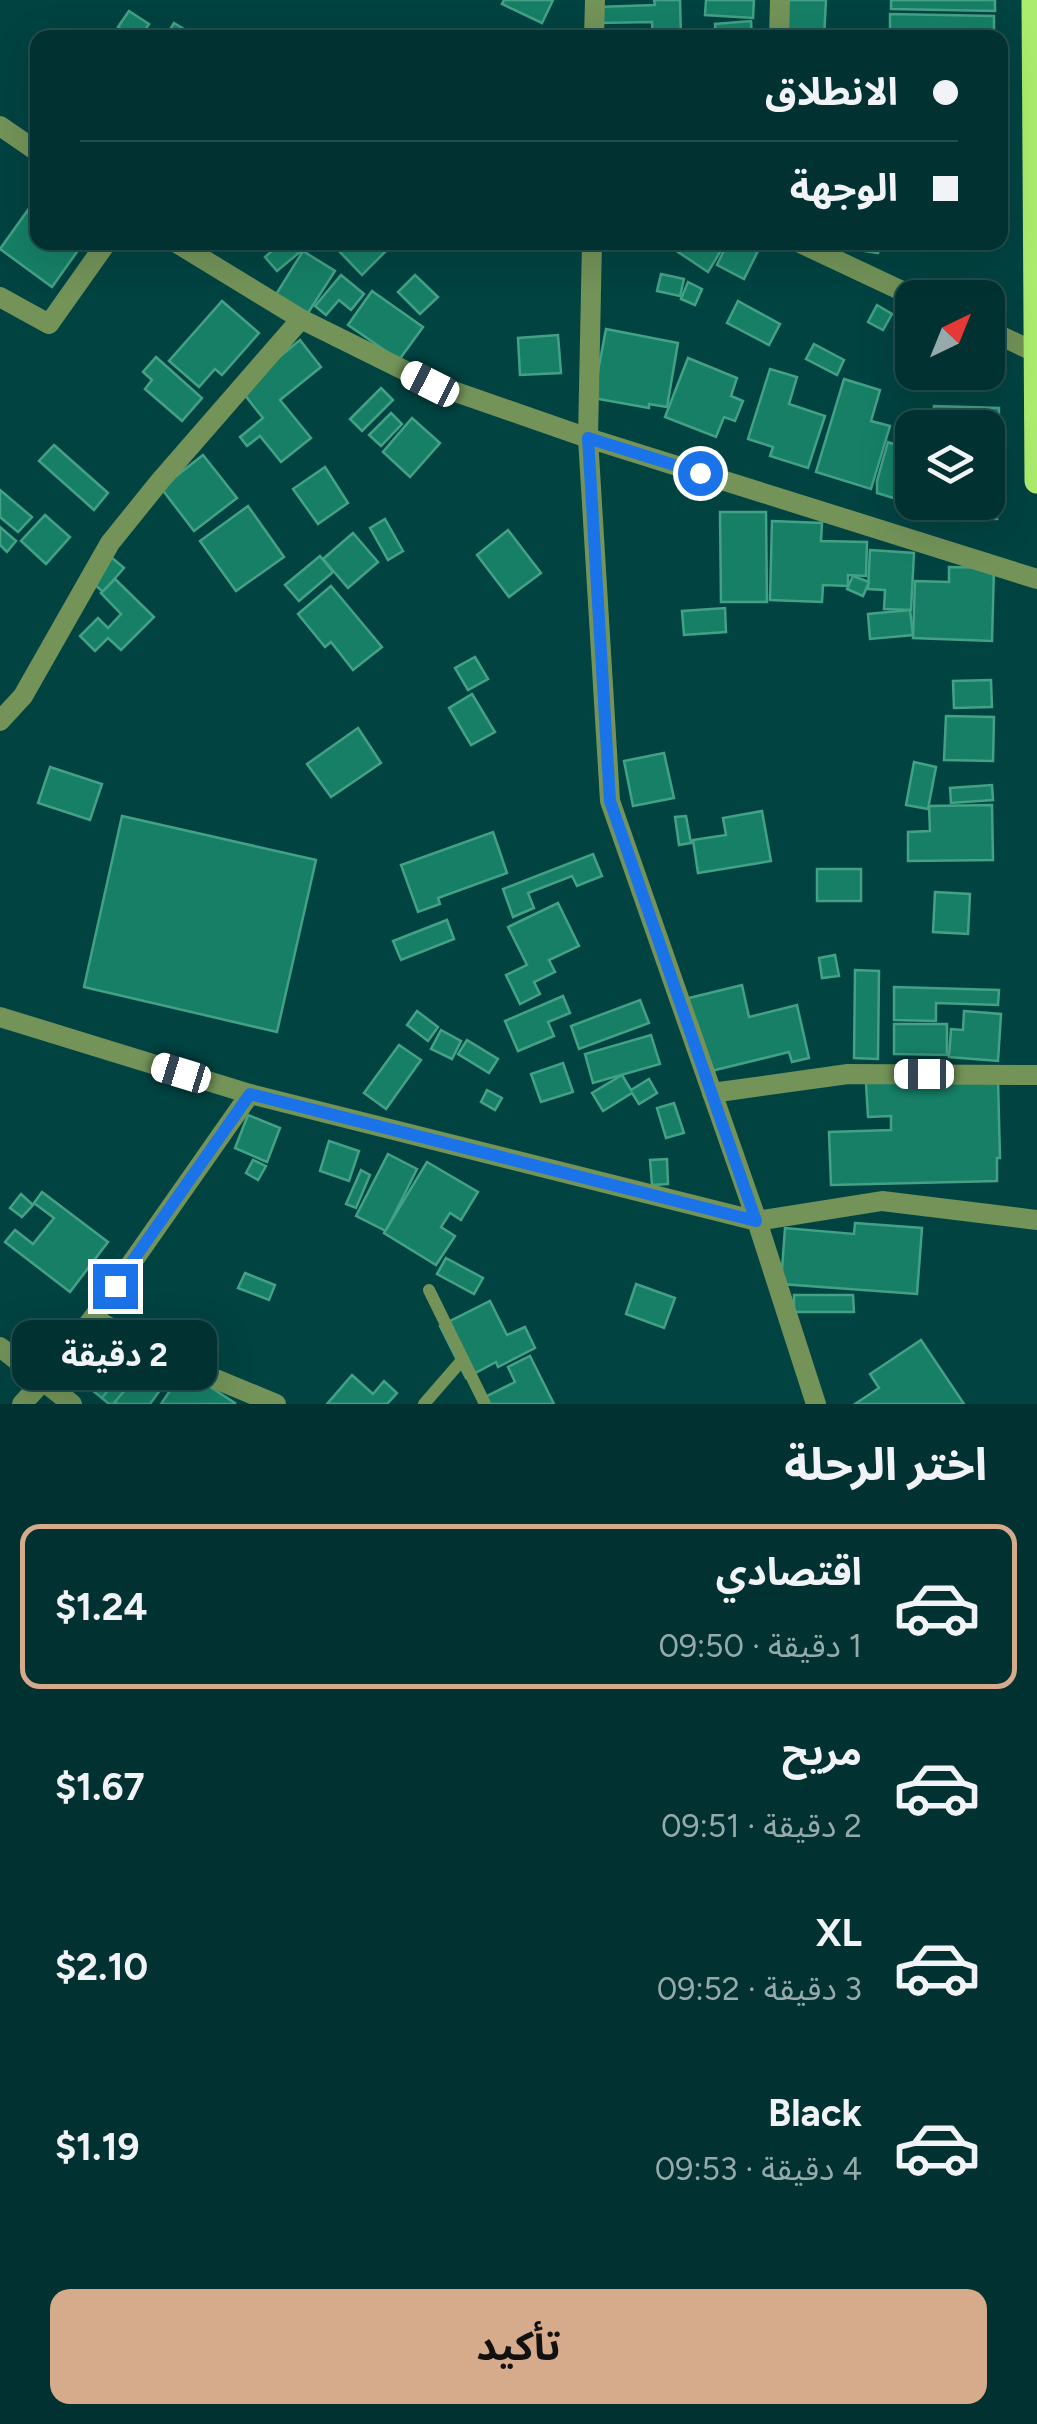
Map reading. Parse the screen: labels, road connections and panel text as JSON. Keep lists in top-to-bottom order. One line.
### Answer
{"north":"top right","page":{"banner":["الانطلاق","الوجهة"],"bubble":"2 دقيقة","heading":"اختر الرحلة","list":[{"name":"اقتصادي","note":"1 دقيقة · 09:50","value":"$1.24"},{"name":"مريح","note":"2 دقيقة · 09:51","value":"$1.67"},{"name":"XL","note":"3 دقيقة · 09:52","value":"$2.10"},{"name":"Black","note":"4 دقيقة · 09:53","value":"$1.19"}],"buttons":"تأكيد"}}
